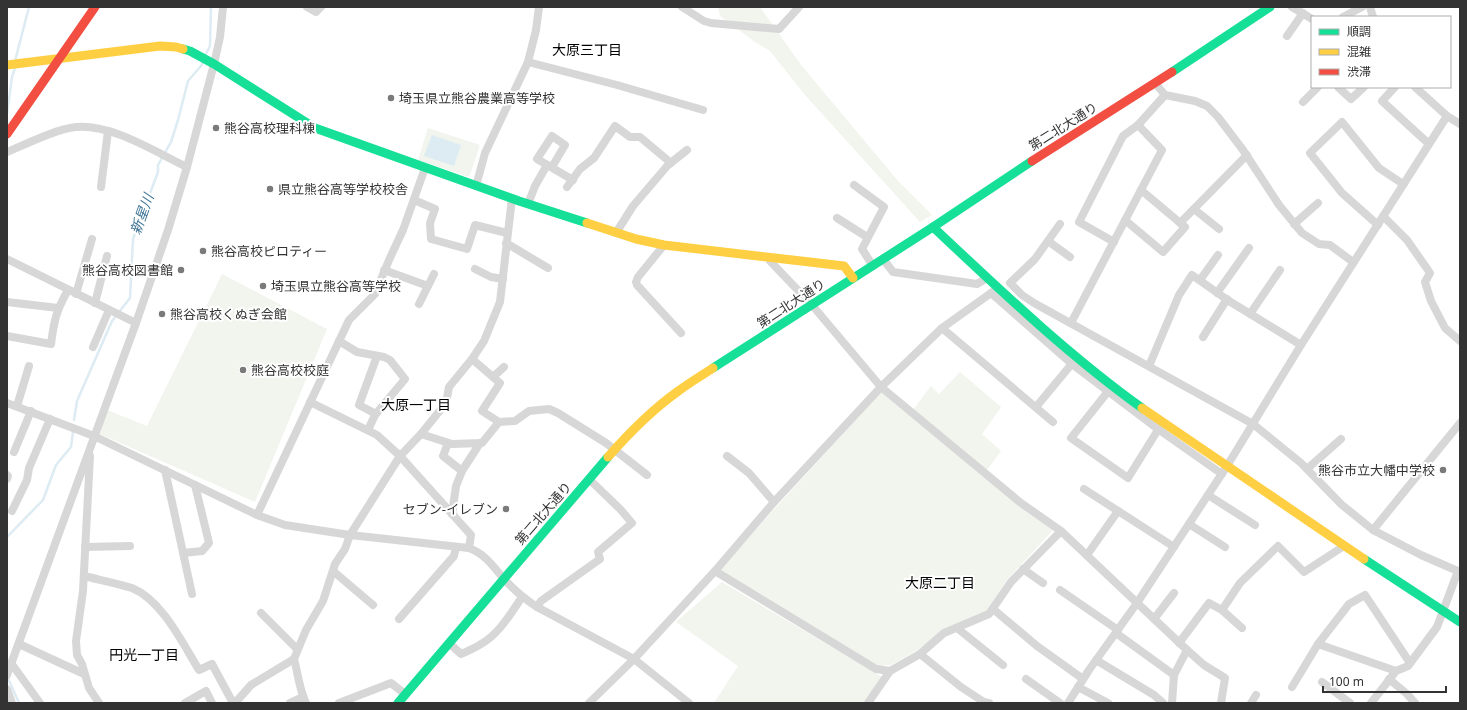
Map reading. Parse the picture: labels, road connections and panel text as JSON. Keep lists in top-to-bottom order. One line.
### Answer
{"streets":{"street":["第二北大通り"]},"districts":["大原三丁目","大原一丁目","大原二丁目","円光一丁目"],"water":["新星川"],"places":["埼玉県立熊谷農業高等学校","熊谷高校理科棟","県立熊谷高等学校校舎","熊谷高校ピロティー","熊谷高校図書館","埼玉県立熊谷高等学校","熊谷高校くぬぎ会館","熊谷高校校庭","熊谷市立大幡中学校","セブン-イレブン"],"legend":["順調","混雑","渋滞"],"scale_bar":"100 m"}
